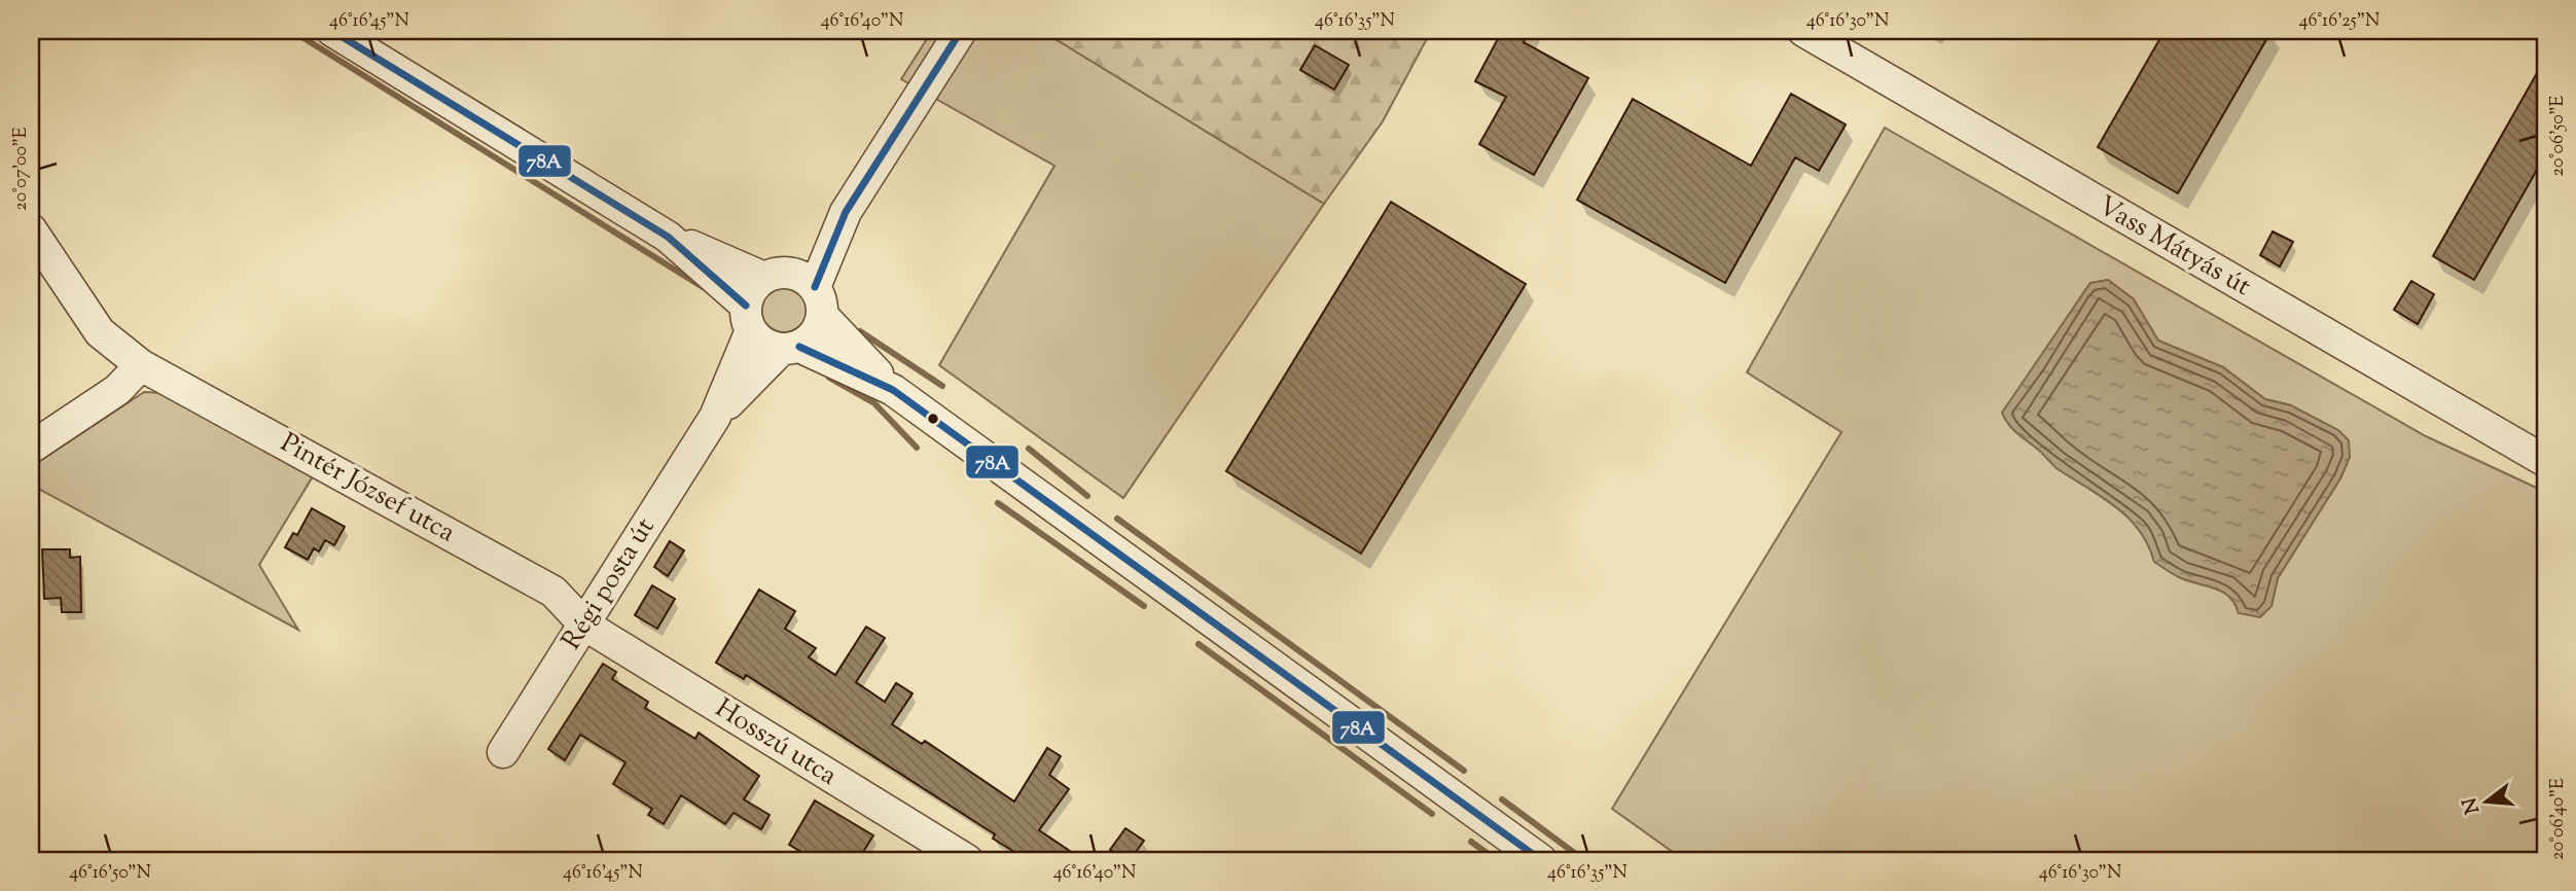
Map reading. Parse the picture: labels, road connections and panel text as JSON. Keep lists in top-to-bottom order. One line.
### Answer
{"streets":{"street":["Vass Mátyás út","Pintér József utca","Régi posta út","Hosszú utca"]},"crossings":[["Pintér József utca","Régi posta út"],["Pintér József utca","Hosszú utca"],["Régi posta út","Hosszú utca"]],"lines":["transit line 78A"],"north":"left","coordinates":["46°16'45\"N","46°16'40\"N","46°16'35\"N","46°16'30\"N","46°16'25\"N","20°06'50\"E","20°07'00\"E","20°06'40\"E","46°16'50\"N"]}
